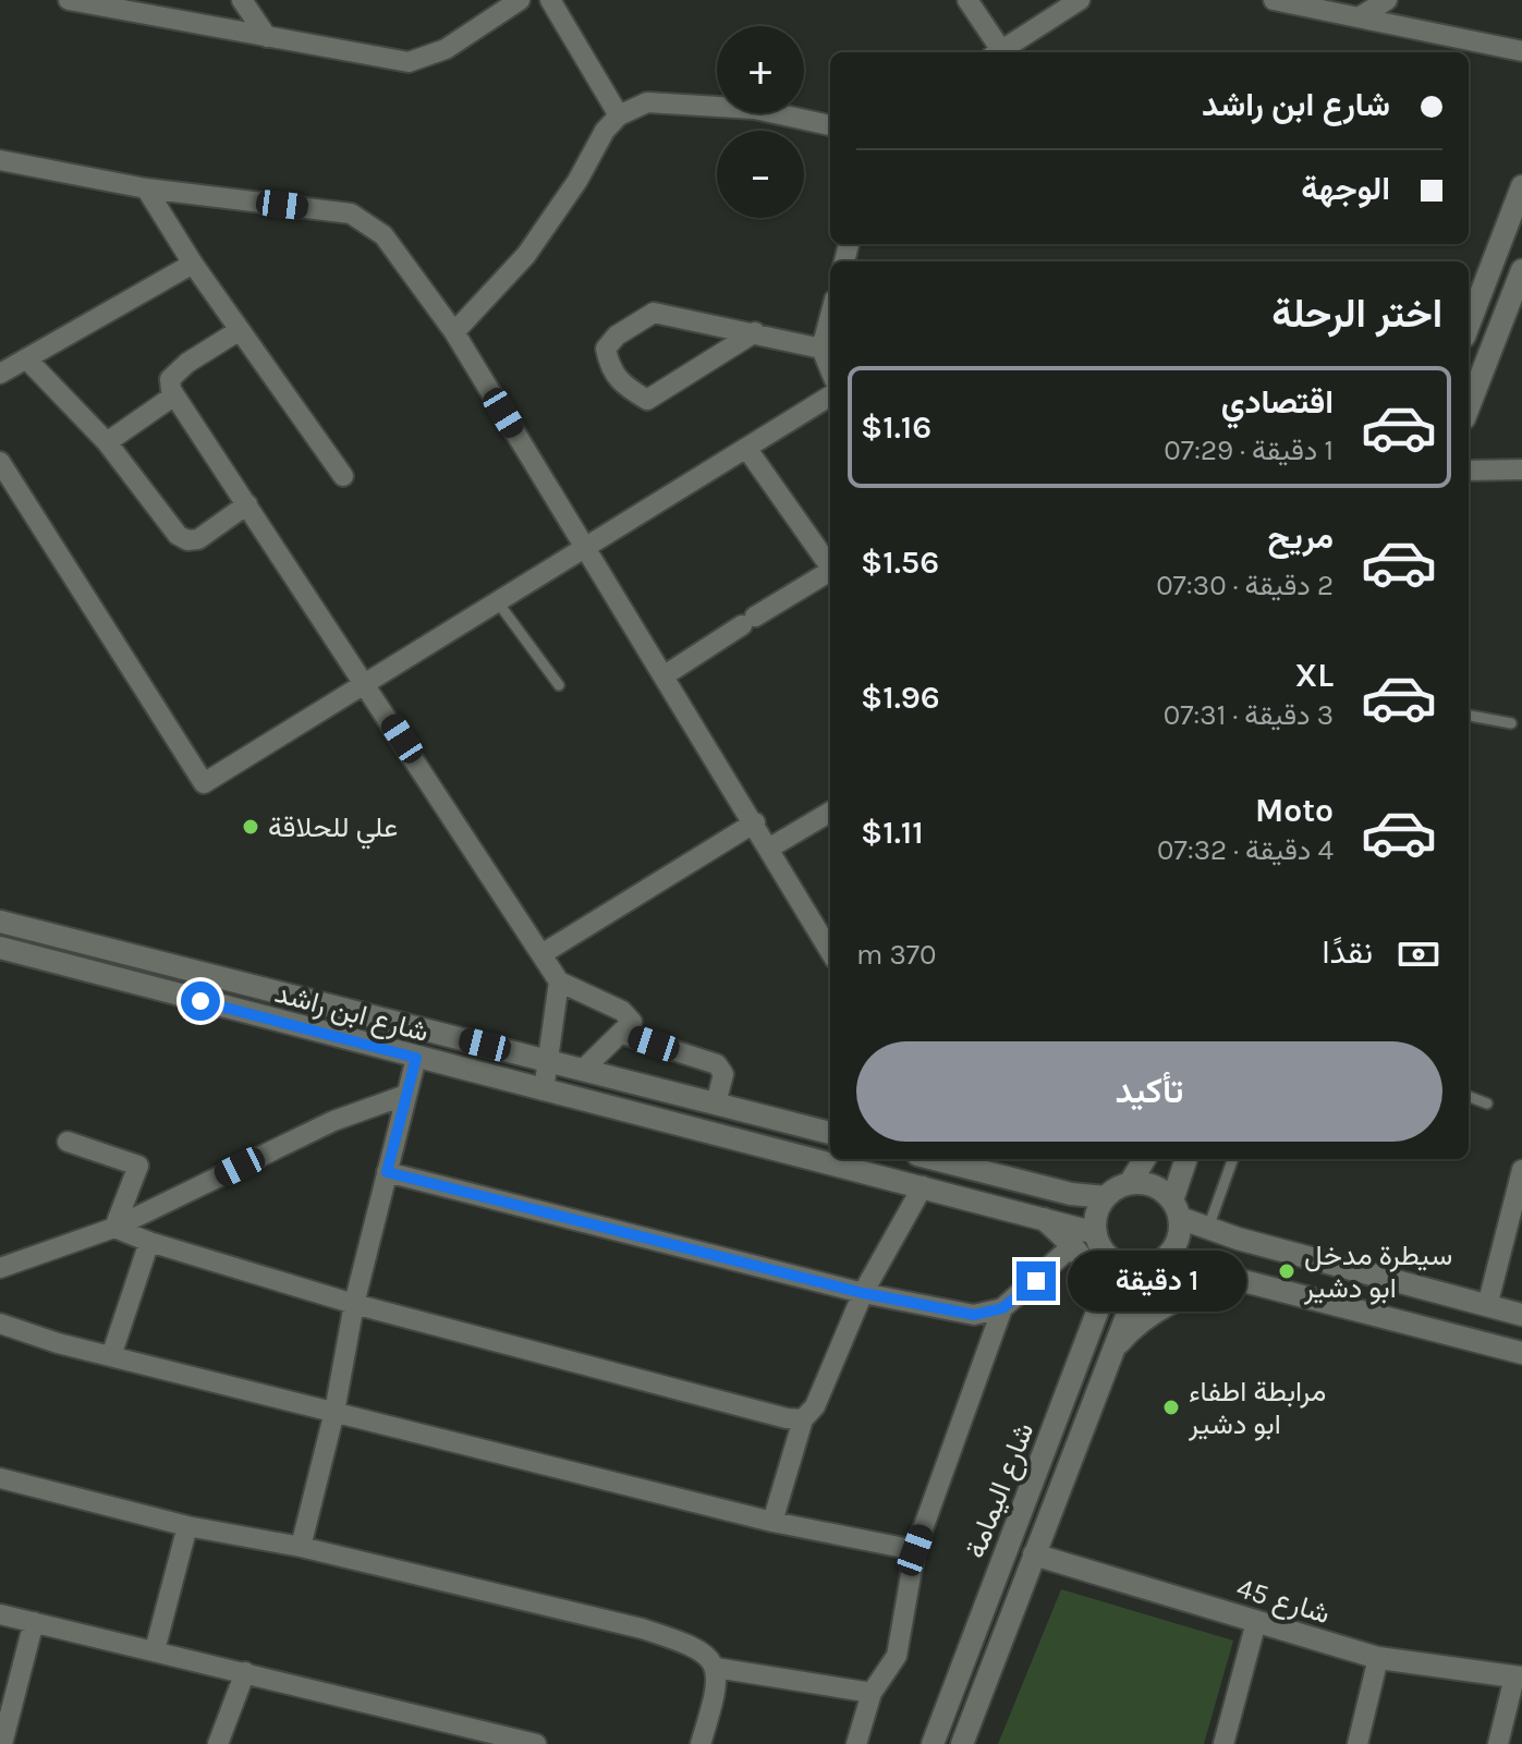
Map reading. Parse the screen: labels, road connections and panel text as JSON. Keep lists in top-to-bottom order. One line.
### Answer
{"streets":{"main road":["شارع ابن راشد","شارع اليمامة","شارع 45"]},"crossings":[["شارع ابن راشد","شارع اليمامة"],["شارع اليمامة","شارع 45"]],"places":["علي للحلاقة","سيطرة مدخل ابو دشير","مرابطة اطفاء ابو دشير"],"page":{"map_buttons":["+","−"],"banner":["شارع ابن راشد","الوجهة"],"heading":"اختر الرحلة","list":[{"name":"اقتصادي","note":"1 دقيقة · 07:29","value":"$1.16"},{"name":"مريح","note":"2 دقيقة · 07:30","value":"$1.56"},{"name":"XL","note":"3 دقيقة · 07:31","value":"$1.96"},{"name":"Moto","note":"4 دقيقة · 07:32","value":"$1.11"}],"pay":["نقدًا","370 m"],"buttons":"تأكيد","bubble":"1 دقيقة"}}
